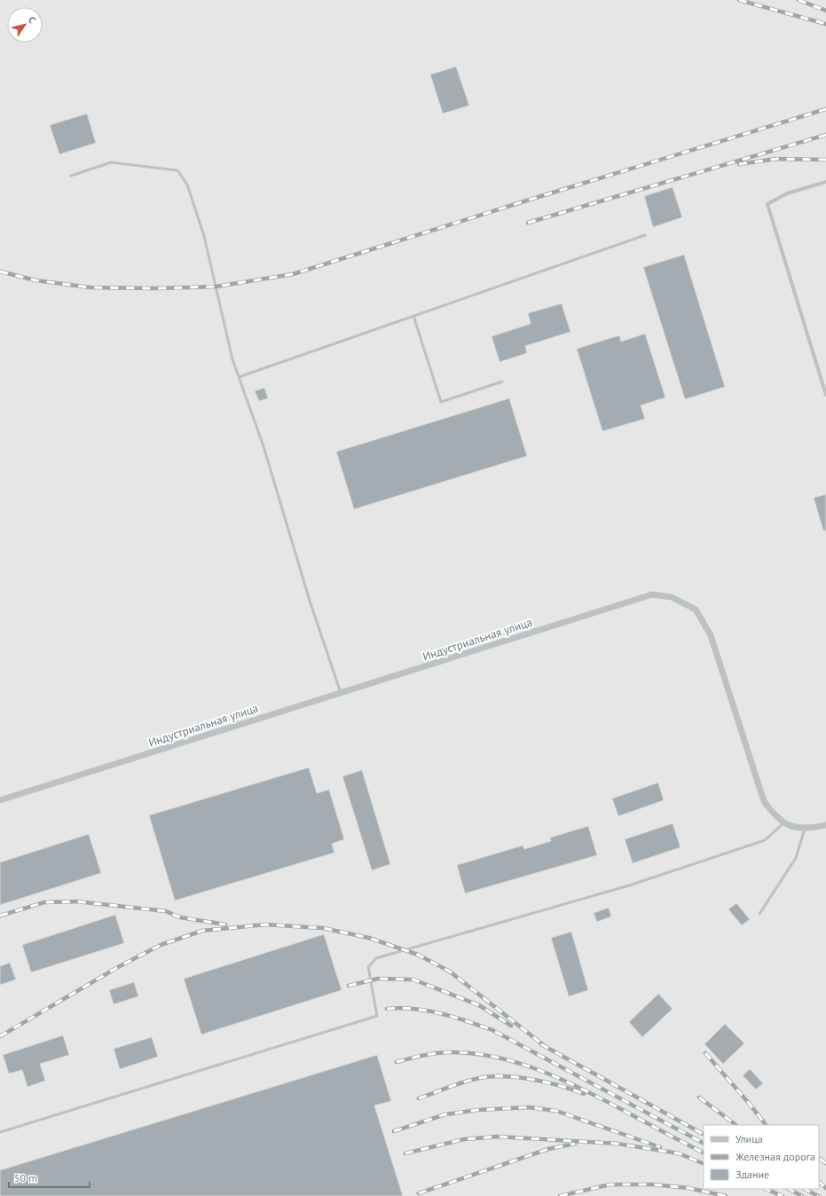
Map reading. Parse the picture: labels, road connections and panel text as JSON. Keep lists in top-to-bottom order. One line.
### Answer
{"streets":{"street":["Индустриальная улица"]},"legend":["Улица","Железная дорога","Здание"],"scale_bar":"50 m","north":"top right"}
